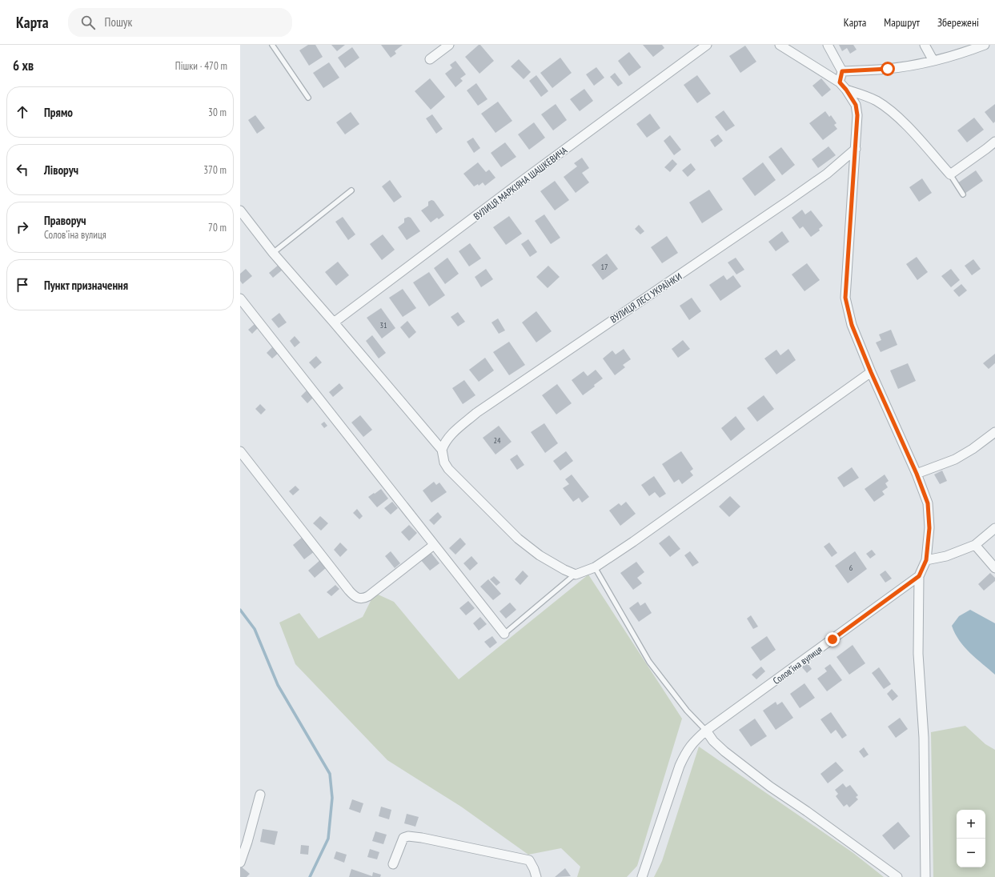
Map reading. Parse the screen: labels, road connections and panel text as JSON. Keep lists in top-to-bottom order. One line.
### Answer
{"streets":{"street":["ВУЛИЦЯ МАРКІЯНА ШАШКЕВИЧА","ВУЛИЦЯ ЛЕСІ УКРАЇНКИ","Соловʼїна вулиця"]},"house_numbers":["17","31","24","6"],"page":{"header":"Карта","search":"Пошук","nav":["Карта","Маршрут","Збережені"],"heading":["6 хв","Пішки · 470 m"],"list":[["Прямо","30 m"],["Ліворуч","370 m"],["Праворуч","Соловʼїна вулиця","70 m"],"Пункт призначення"],"map_buttons":["+","−"]}}
